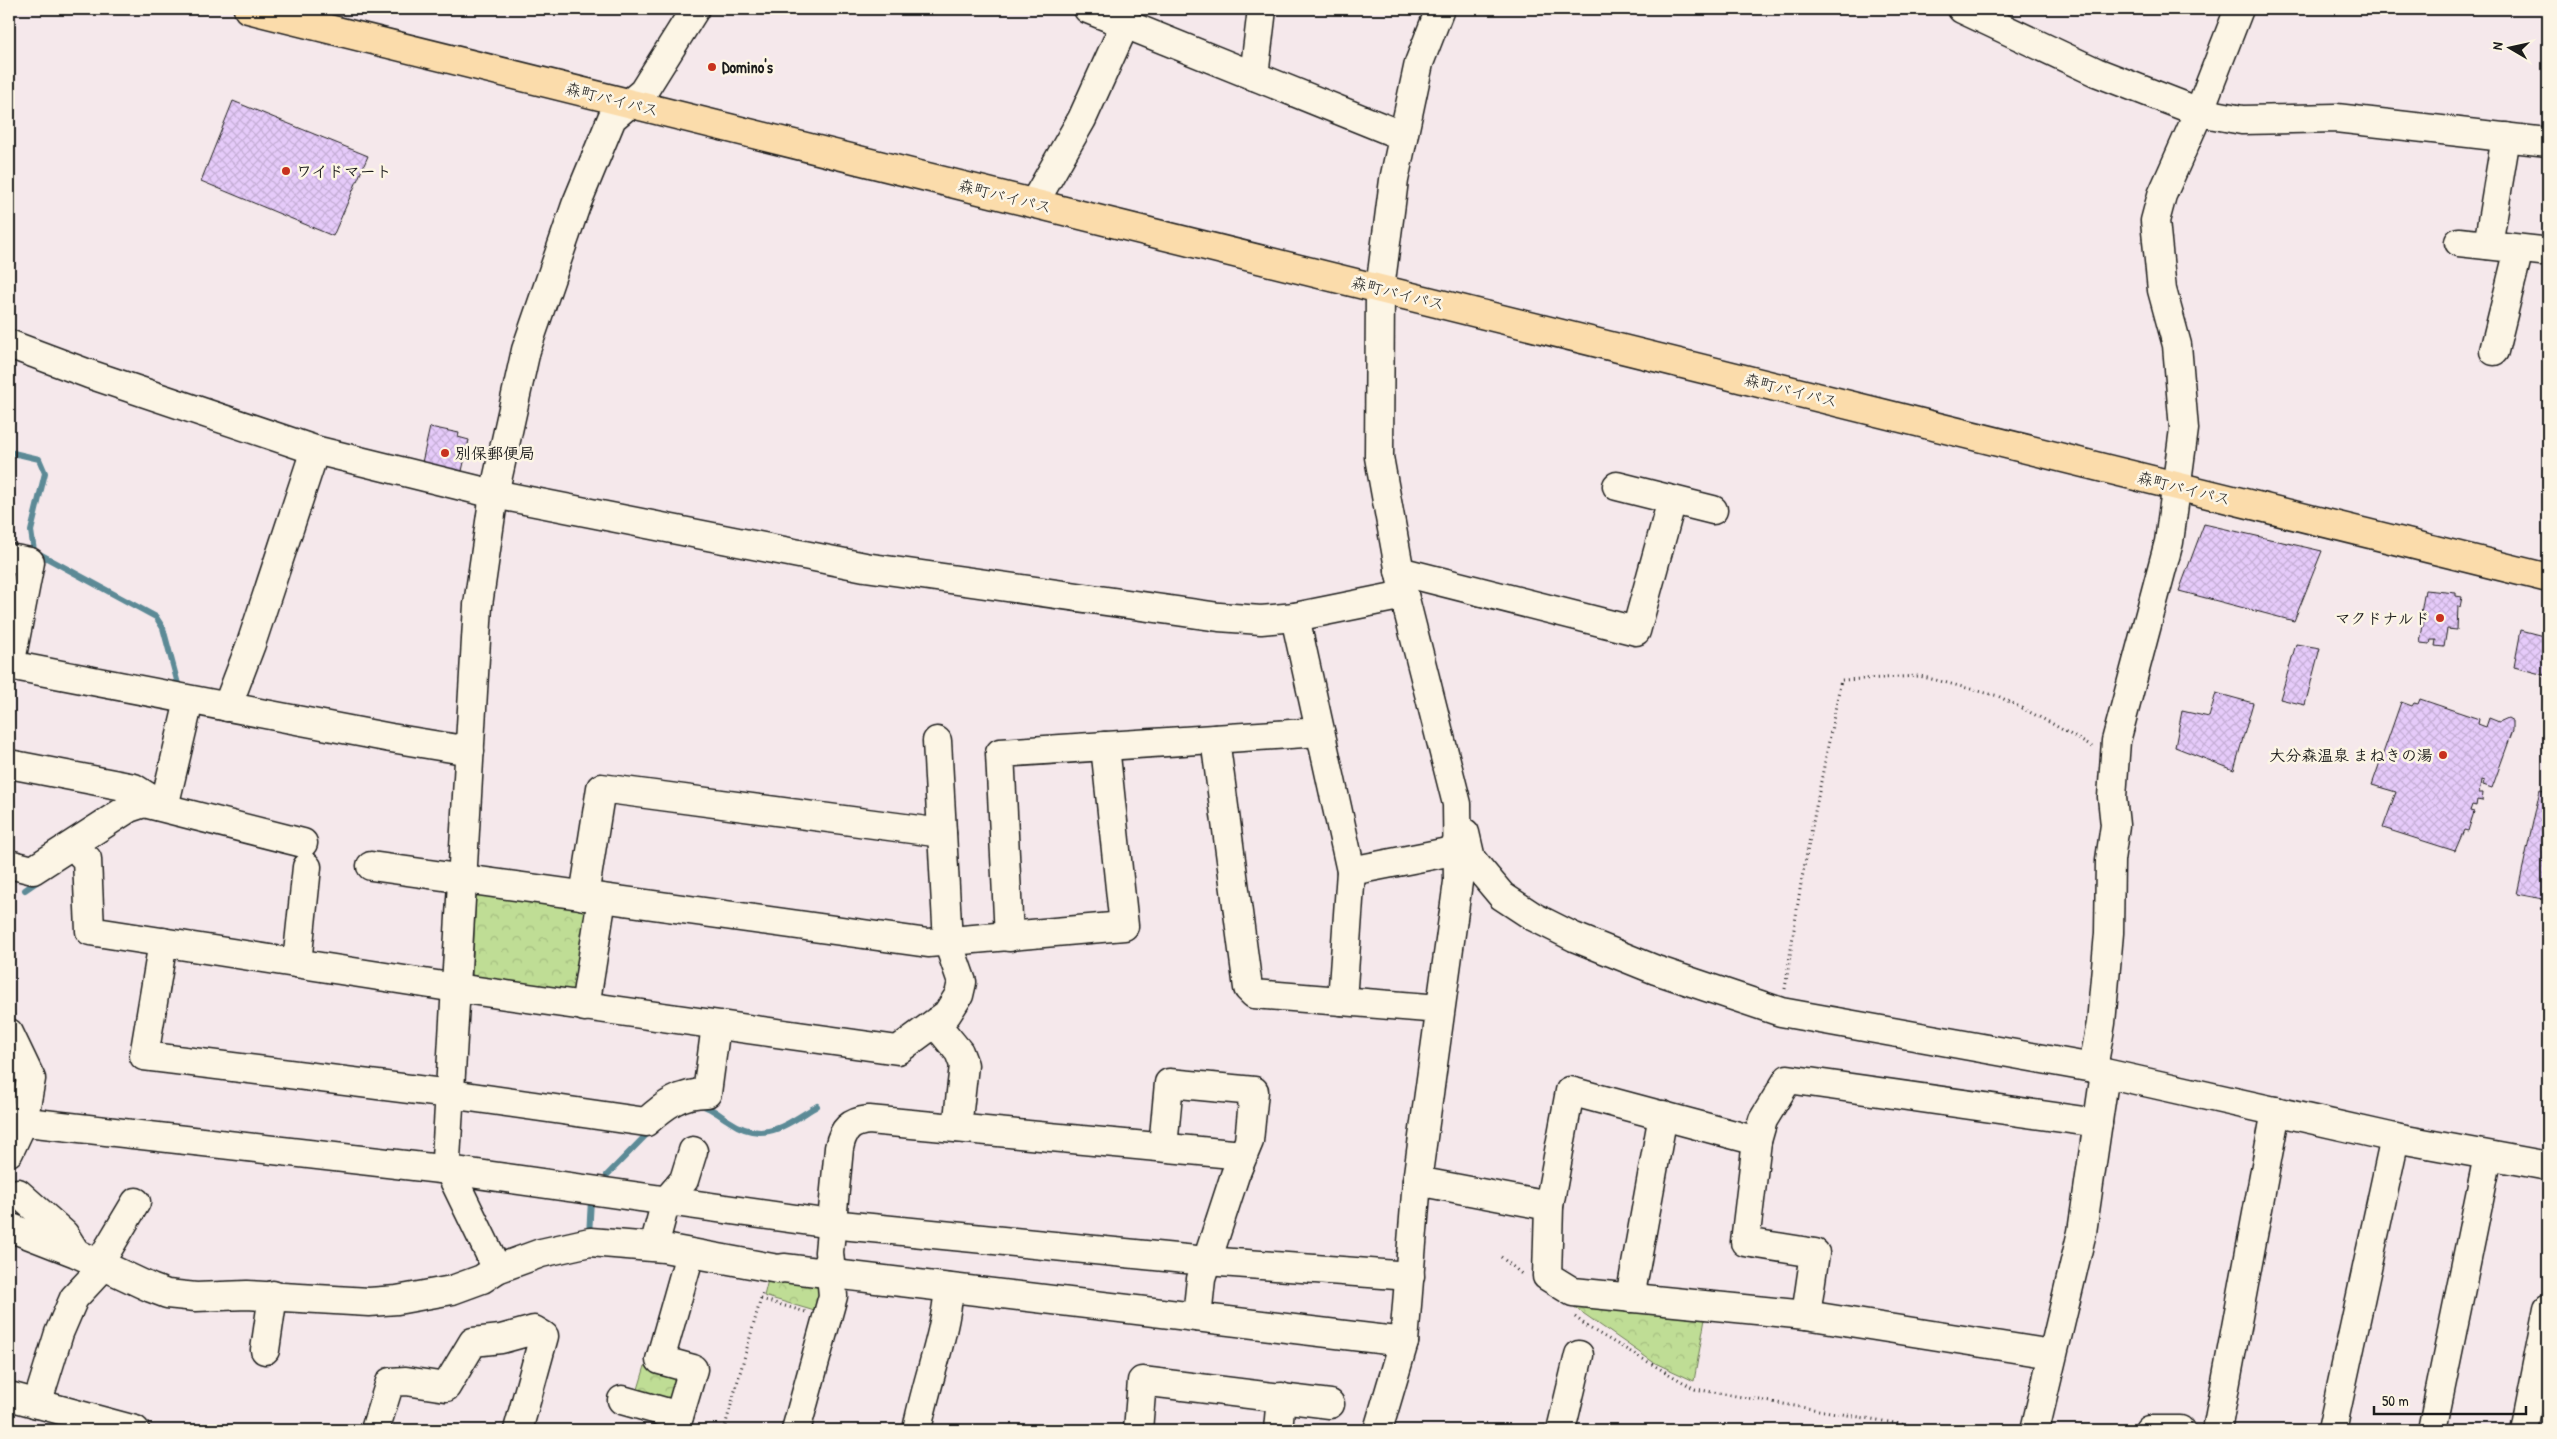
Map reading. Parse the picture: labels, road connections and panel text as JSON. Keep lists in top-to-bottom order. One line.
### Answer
{"streets":{"main road":["森町バイパス"]},"places":["Domino's","ワイドマート","別保郵便局","マクドナルド","大分森温泉 まねきの湯"],"scale_bar":"50 m","north":"left"}
